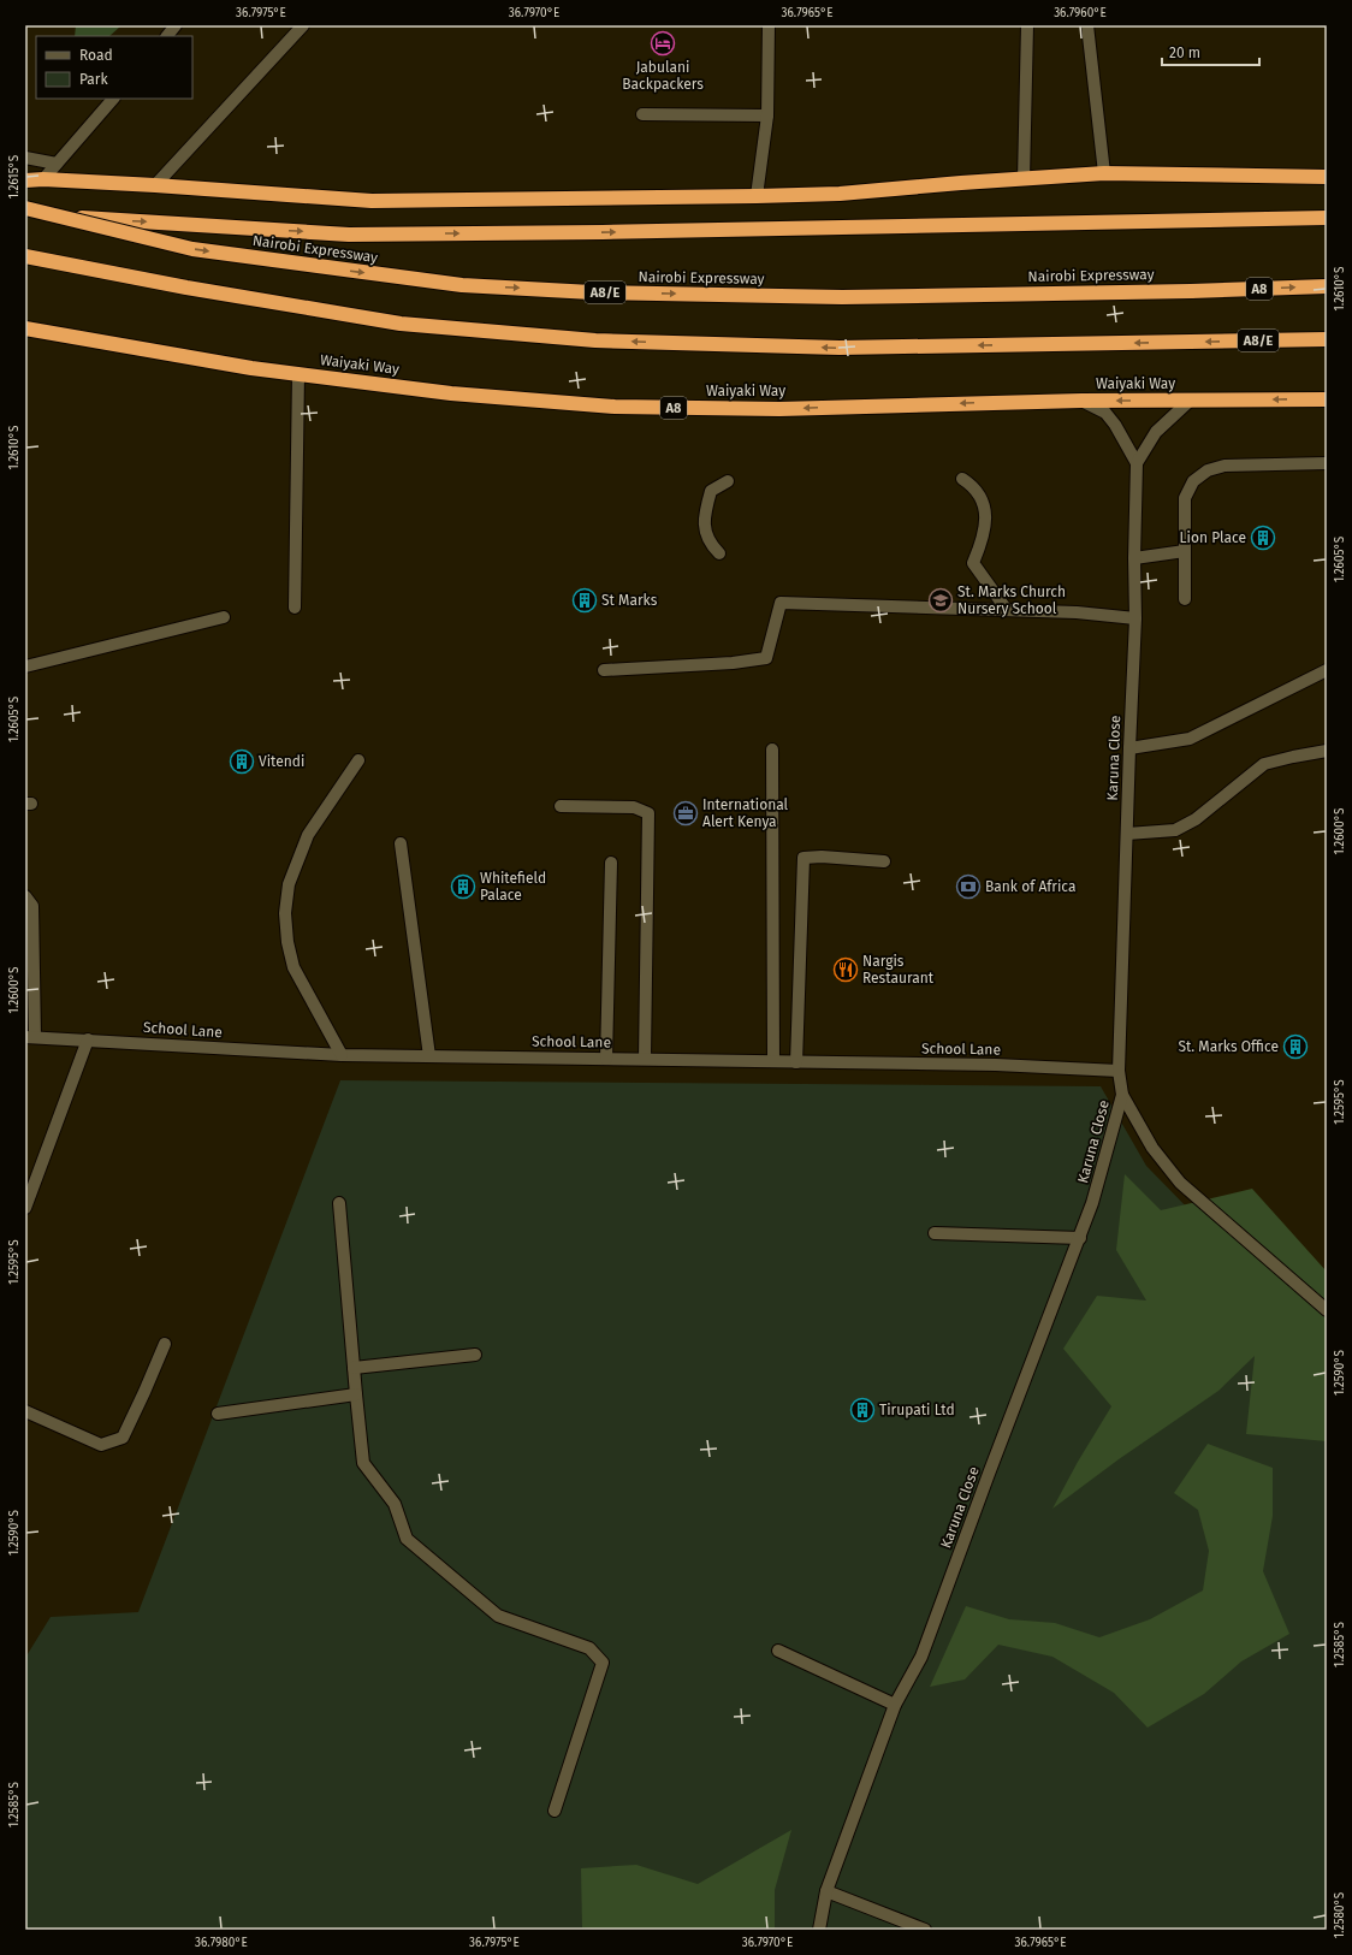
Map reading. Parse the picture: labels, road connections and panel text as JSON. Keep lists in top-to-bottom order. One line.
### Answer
{"streets":{"highway":["Nairobi Expressway","A8","A8/E","Waiyaki Way"],"street":["Karuna Close","School Lane"]},"crossings":[["Karuna Close","School Lane"]],"places":{"hotel":["Jabulani Backpackers"],"building":["Lion Place","St Marks","Vitendi","Whitefield Palace","St. Marks Office","Tirupati Ltd"],"school or university":["St. Marks Church Nursery School"],"office":["International Alert Kenya"],"bank":["Bank of Africa"],"restaurant":["Nargis Restaurant"]},"legend":["Road","Park"],"scale_bar":"20 m","coordinates":["36.7975°E","36.7970°E","36.7965°E","36.7960°E","1.2615°S","1.2610°S","1.2605°S","1.2600°S","1.2595°S","1.2590°S","1.2585°S","1.2580°S","36.7980°E"]}
